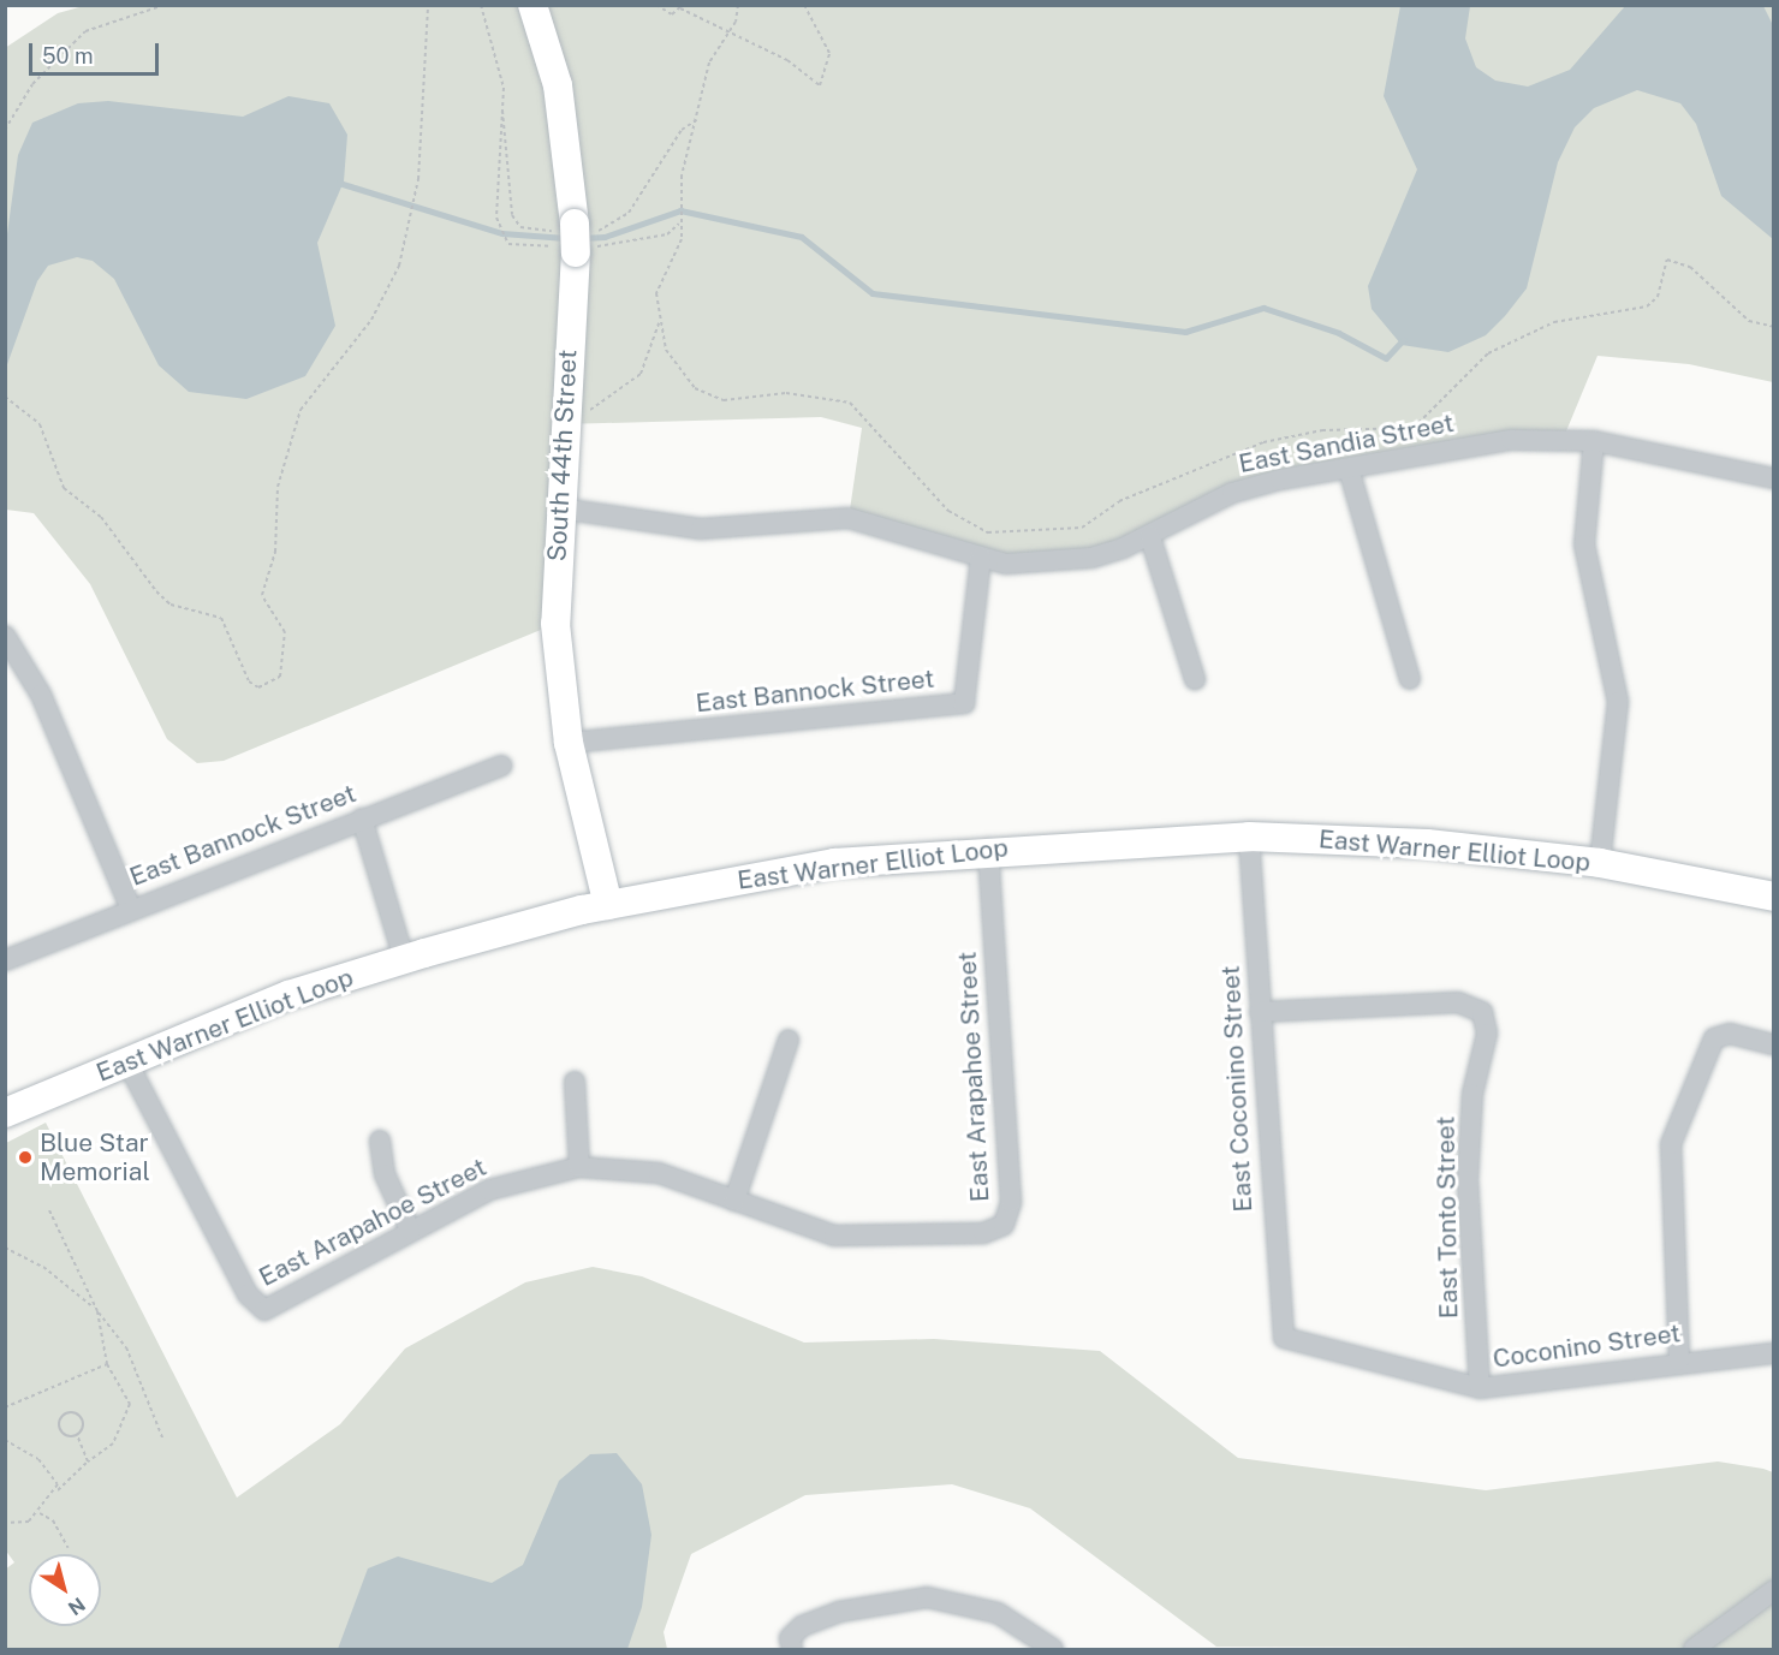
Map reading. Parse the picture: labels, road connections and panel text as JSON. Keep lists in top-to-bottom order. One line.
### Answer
{"streets":{"main road":["South 44th Street","East Warner Elliot Loop"],"street":["East Sandia Street","East Bannock Street","East Arapahoe Street","East Coconino Street","East Tonto Street","Coconino Street"]},"crossings":[["East Sandia Street","South 44th Street"],["East Sandia Street","East Bannock Street"],["South 44th Street","East Bannock Street"],["South 44th Street","East Warner Elliot Loop"],["East Warner Elliot Loop","East Arapahoe Street"],["East Warner Elliot Loop","East Coconino Street"],["East Coconino Street","East Tonto Street"],["East Coconino Street","Coconino Street"],["East Tonto Street","Coconino Street"]],"places":["Blue Star Memorial"],"scale_bar":"50 m","north":"bottom right"}
